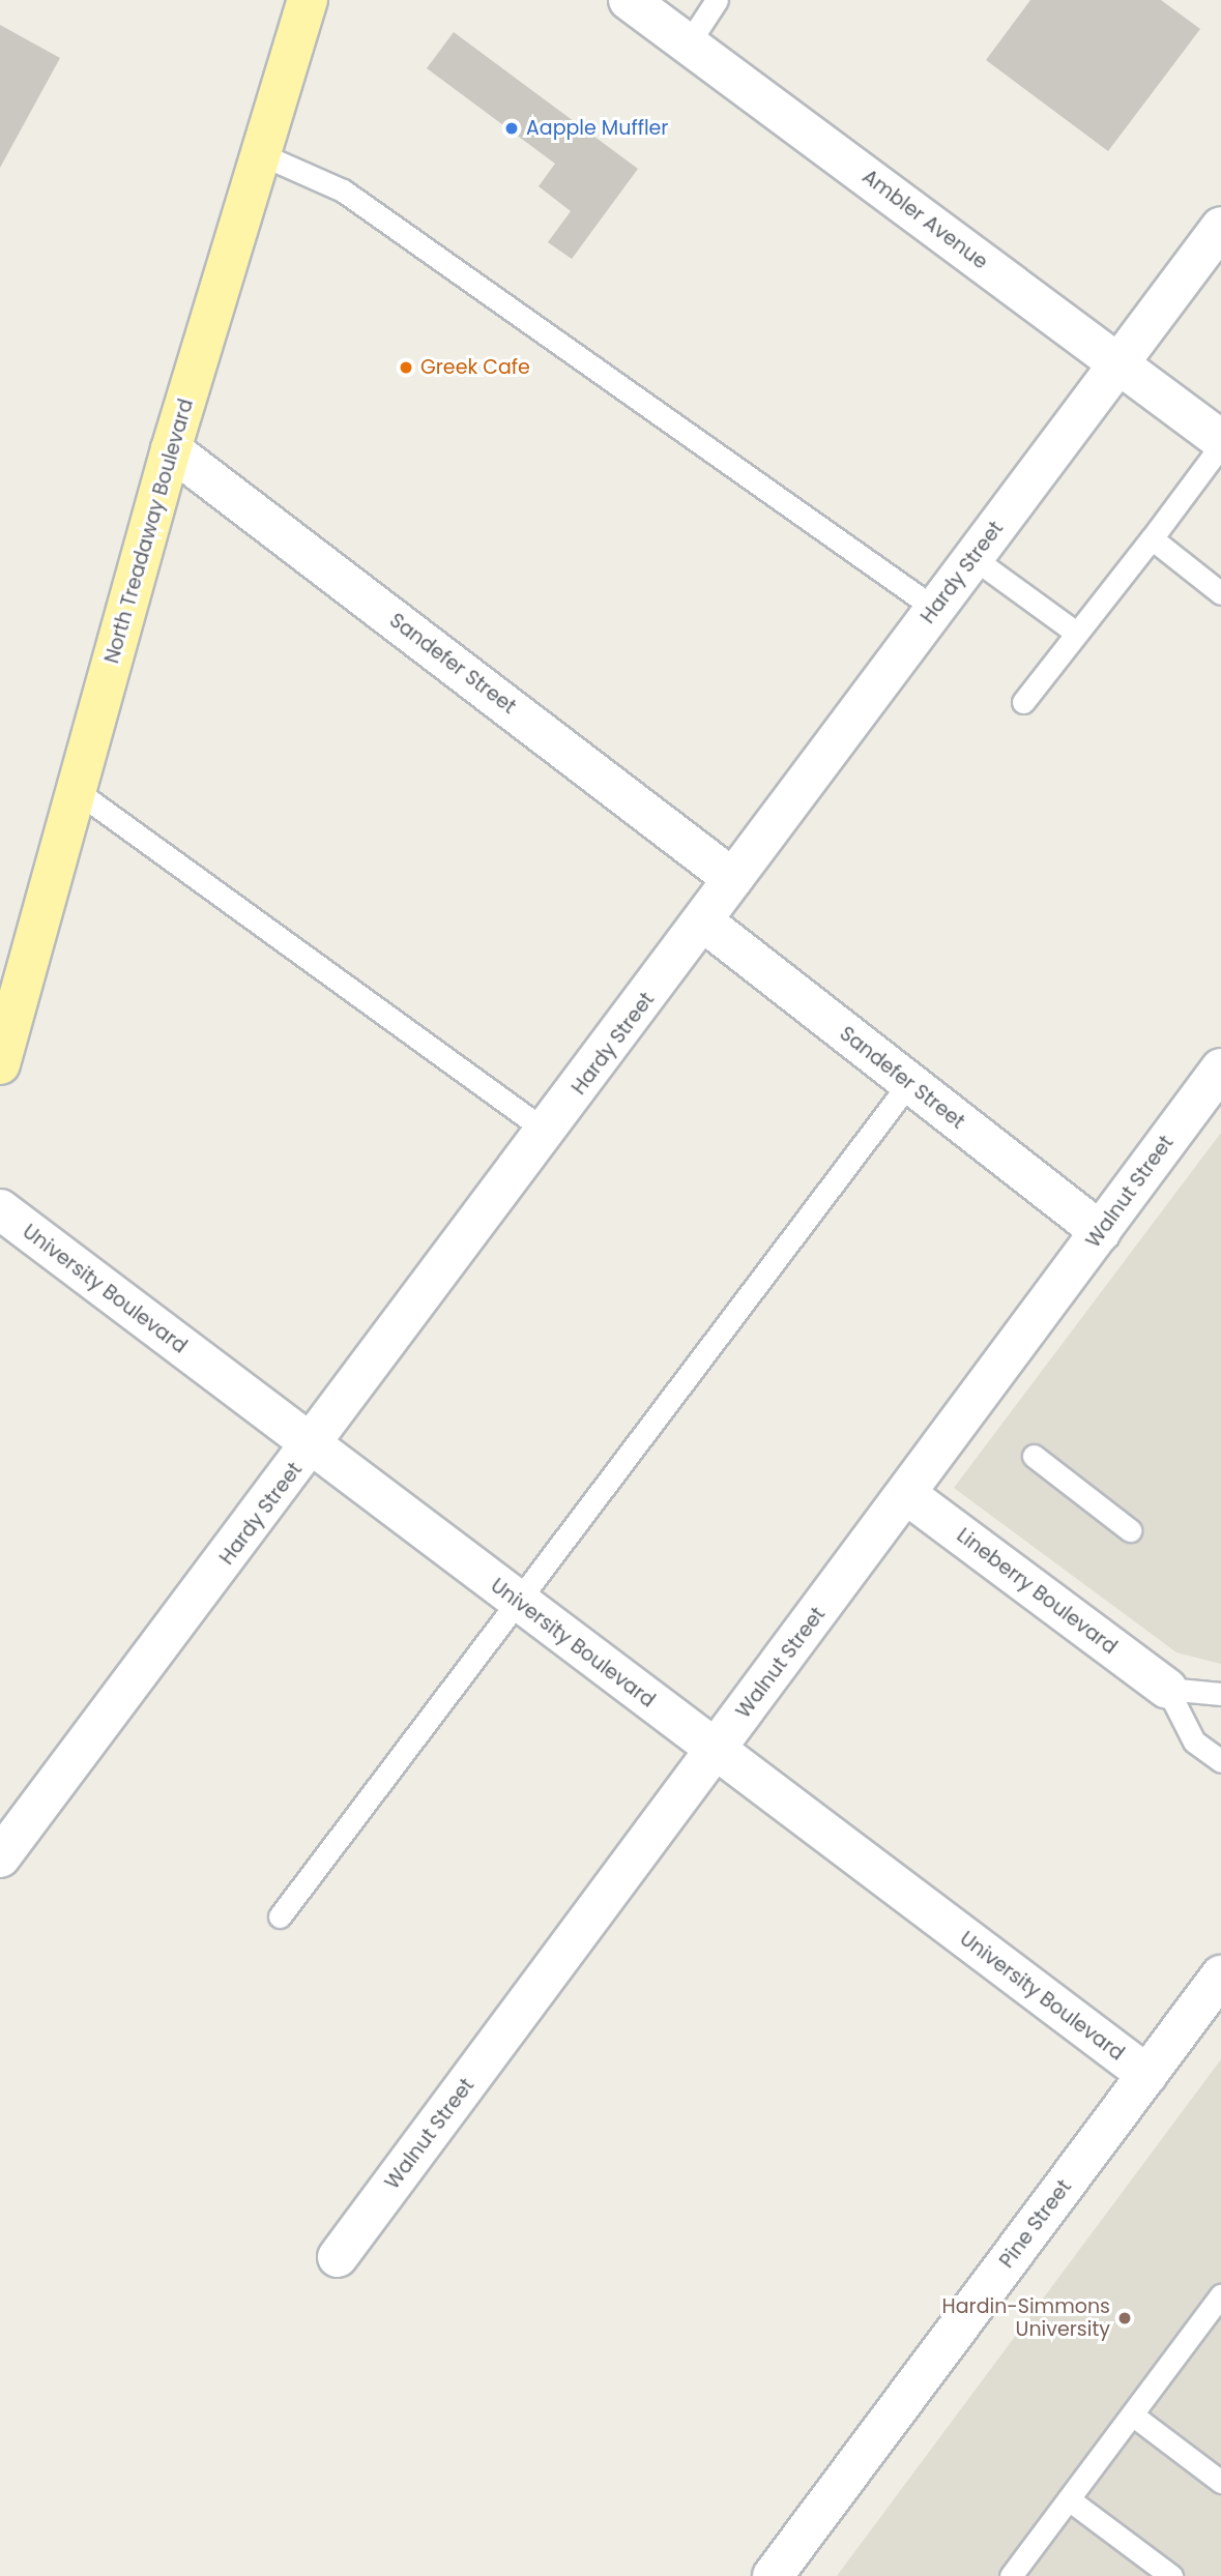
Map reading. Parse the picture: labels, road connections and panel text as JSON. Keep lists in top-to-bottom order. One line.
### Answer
{"streets":{"main road":["North Treadaway Boulevard"],"street":["Ambler Avenue","Hardy Street","Sandefer Street","Walnut Street","University Boulevard","Lineberry Boulevard","Pine Street"]},"crossings":[["Ambler Avenue","Hardy Street"],["North Treadaway Boulevard","Sandefer Street"],["Hardy Street","Sandefer Street"],["Hardy Street","University Boulevard"],["Sandefer Street","Walnut Street"],["Walnut Street","University Boulevard"],["Walnut Street","Lineberry Boulevard"],["University Boulevard","Pine Street"]],"places":["Aapple Muffler","Greek Cafe","Hardin-Simmons University"]}
